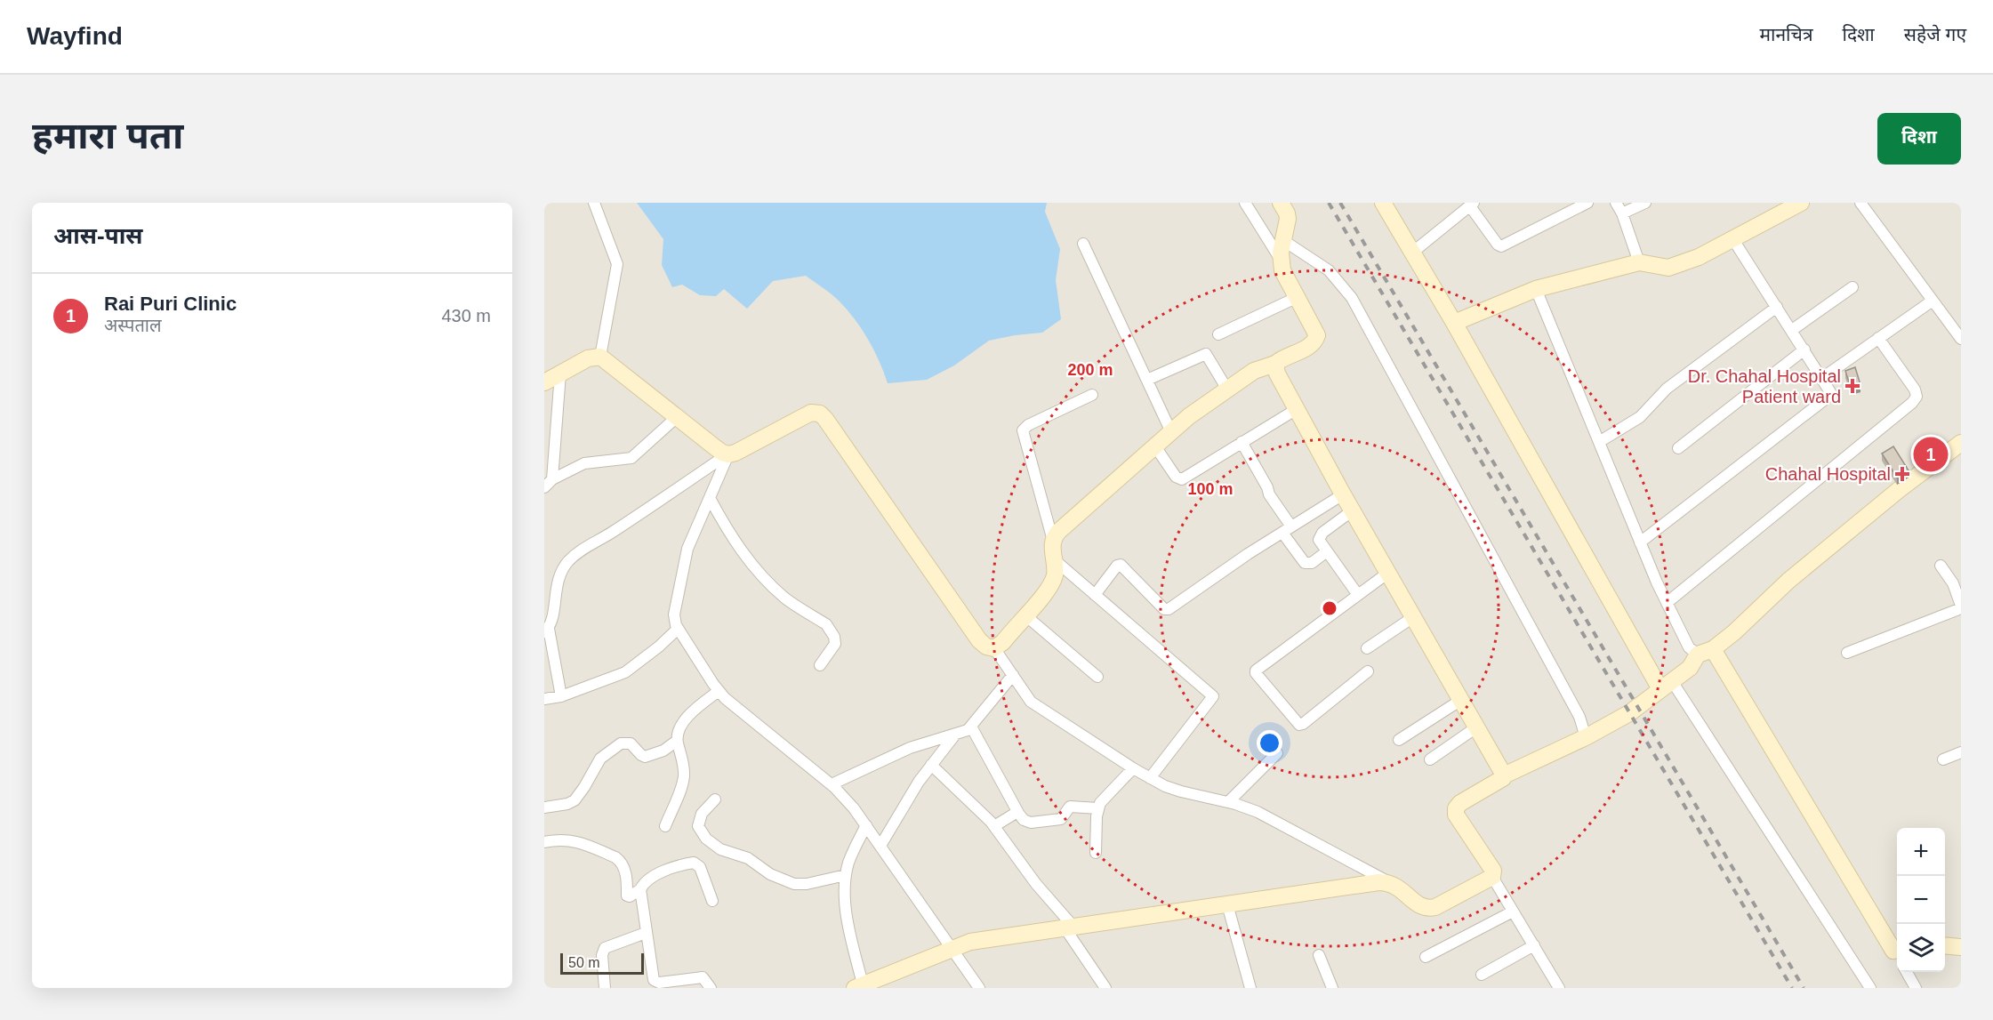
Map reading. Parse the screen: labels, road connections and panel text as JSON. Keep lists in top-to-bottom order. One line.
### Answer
{"places":{"health":["Dr. Chahal Hospital Patient ward","Chahal Hospital"]},"scale_bar":"50 m","page":{"header":"Wayfind","nav":["मानचित्र","दिशा","सहेजे गए"],"buttons":"दिशा","title":"हमारा पता","heading":"आस-पास","list":[{"mark":"1","name":"Rai Puri Clinic","note":"अस्पताल","value":"430 m"}],"pins":"1","map_buttons":["+","−"],"scale":"50 m"},"rings":["200 m","100 m"]}
